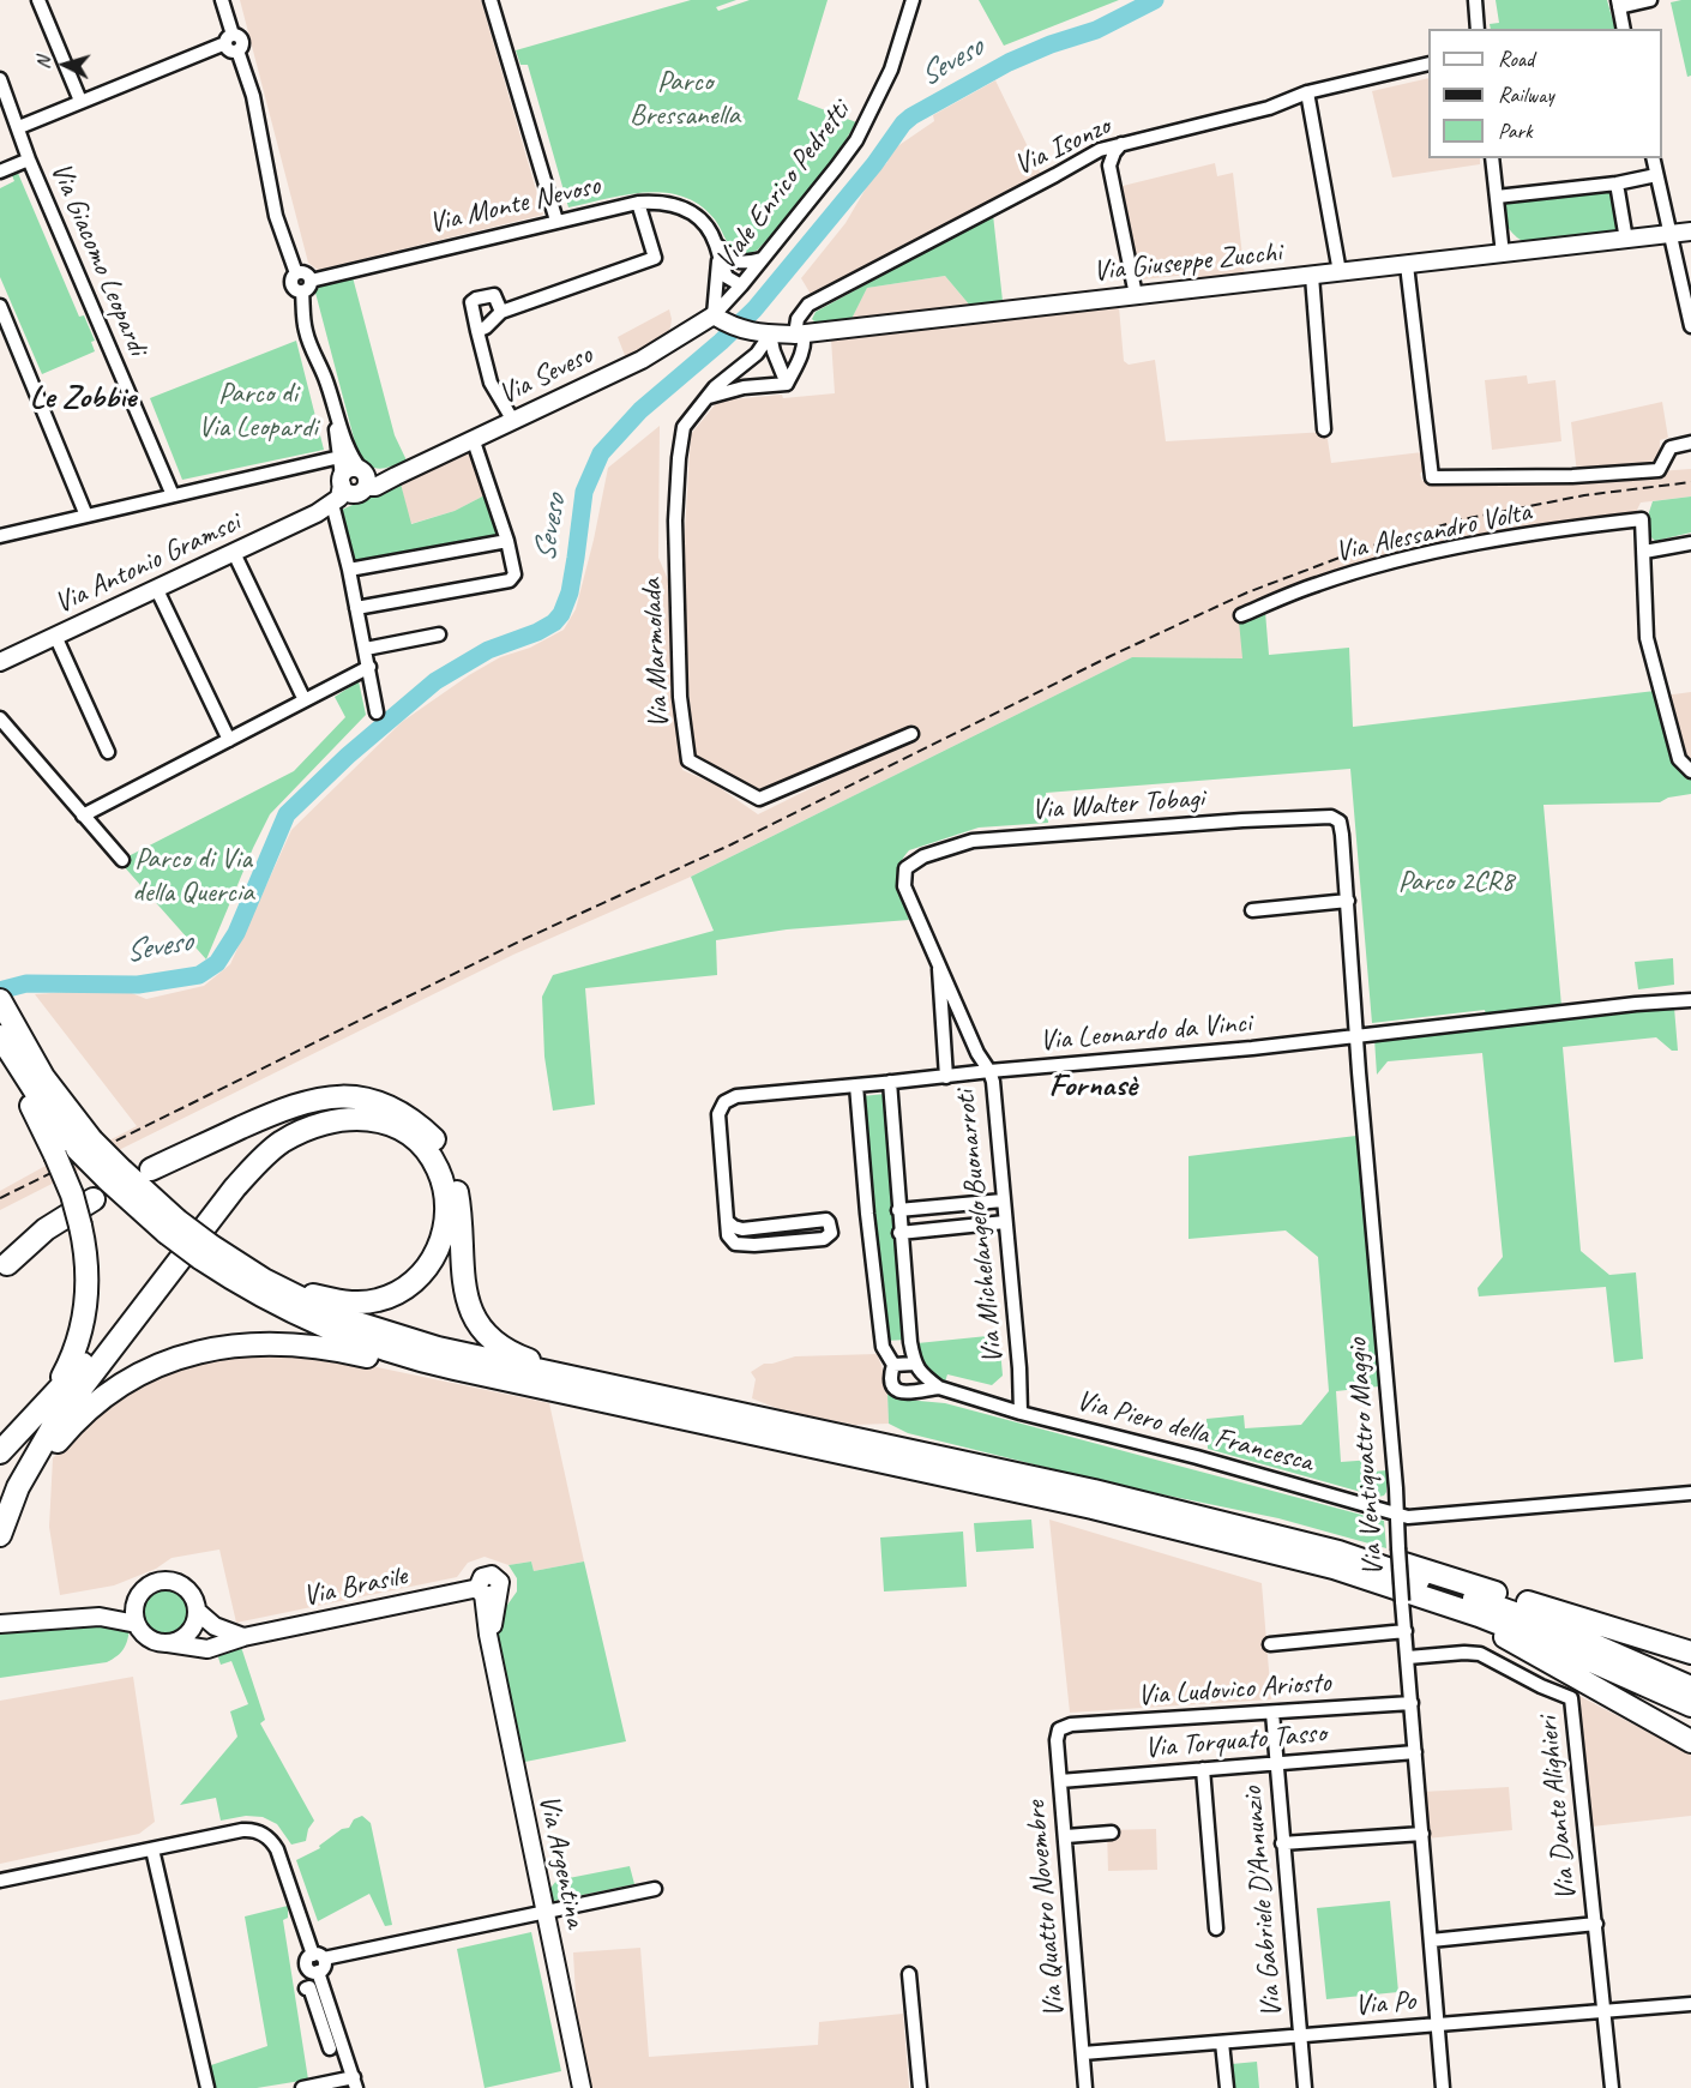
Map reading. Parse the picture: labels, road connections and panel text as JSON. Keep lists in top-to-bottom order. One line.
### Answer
{"streets":{"street":["Via Isonzo","Viale Enrico Pedretti","Via Monte Nevoso","Via Giacomo Leopardi","Via Giuseppe Zucchi","Via Seveso","Via Alessandro Volta","Via Antonio Gramsci","Via Marmolada","Via Walter Tobagi","Via Leonardo da Vinci","Via Michelangelo Buonarroti","Via Piero della Francesca","Via Ventiquattro Maggio","Via Brasile","Via Ludovico Ariosto","Via Torquato Tasso","Via Dante Alighieri","Via Argentina","Via Gabriele D'Annunzio","Via Quattro Novembre","Via Po"]},"crossings":[["Via Isonzo","Via Giuseppe Zucchi"],["Viale Enrico Pedretti","Via Monte Nevoso"],["Viale Enrico Pedretti","Via Giuseppe Zucchi"],["Viale Enrico Pedretti","Via Seveso"],["Via Giuseppe Zucchi","Via Seveso"],["Via Giuseppe Zucchi","Via Marmolada"],["Via Walter Tobagi","Via Michelangelo Buonarroti"],["Via Walter Tobagi","Via Ventiquattro Maggio"],["Via Leonardo da Vinci","Via Michelangelo Buonarroti"],["Via Leonardo da Vinci","Via Ventiquattro Maggio"],["Via Michelangelo Buonarroti","Via Piero della Francesca"],["Via Piero della Francesca","Via Ventiquattro Maggio"],["Via Ventiquattro Maggio","Via Ludovico Ariosto"],["Via Ventiquattro Maggio","Via Torquato Tasso"],["Via Ventiquattro Maggio","Via Dante Alighieri"],["Via Ventiquattro Maggio","Via Po"],["Via Brasile","Via Argentina"],["Via Ludovico Ariosto","Via Gabriele D'Annunzio"],["Via Ludovico Ariosto","Via Quattro Novembre"],["Via Torquato Tasso","Via Gabriele D'Annunzio"],["Via Torquato Tasso","Via Quattro Novembre"],["Via Dante Alighieri","Via Po"],["Via Gabriele D'Annunzio","Via Po"],["Via Quattro Novembre","Via Po"]],"districts":["Le Zobbie","Fornasè"],"water":["Seveso"],"parks":["Parco Bressanella","Parco di Via Leopardi","Parco di Via della Quercia","Parco 2CR8"],"legend":["Road","Railway","Park"],"north":"left"}
